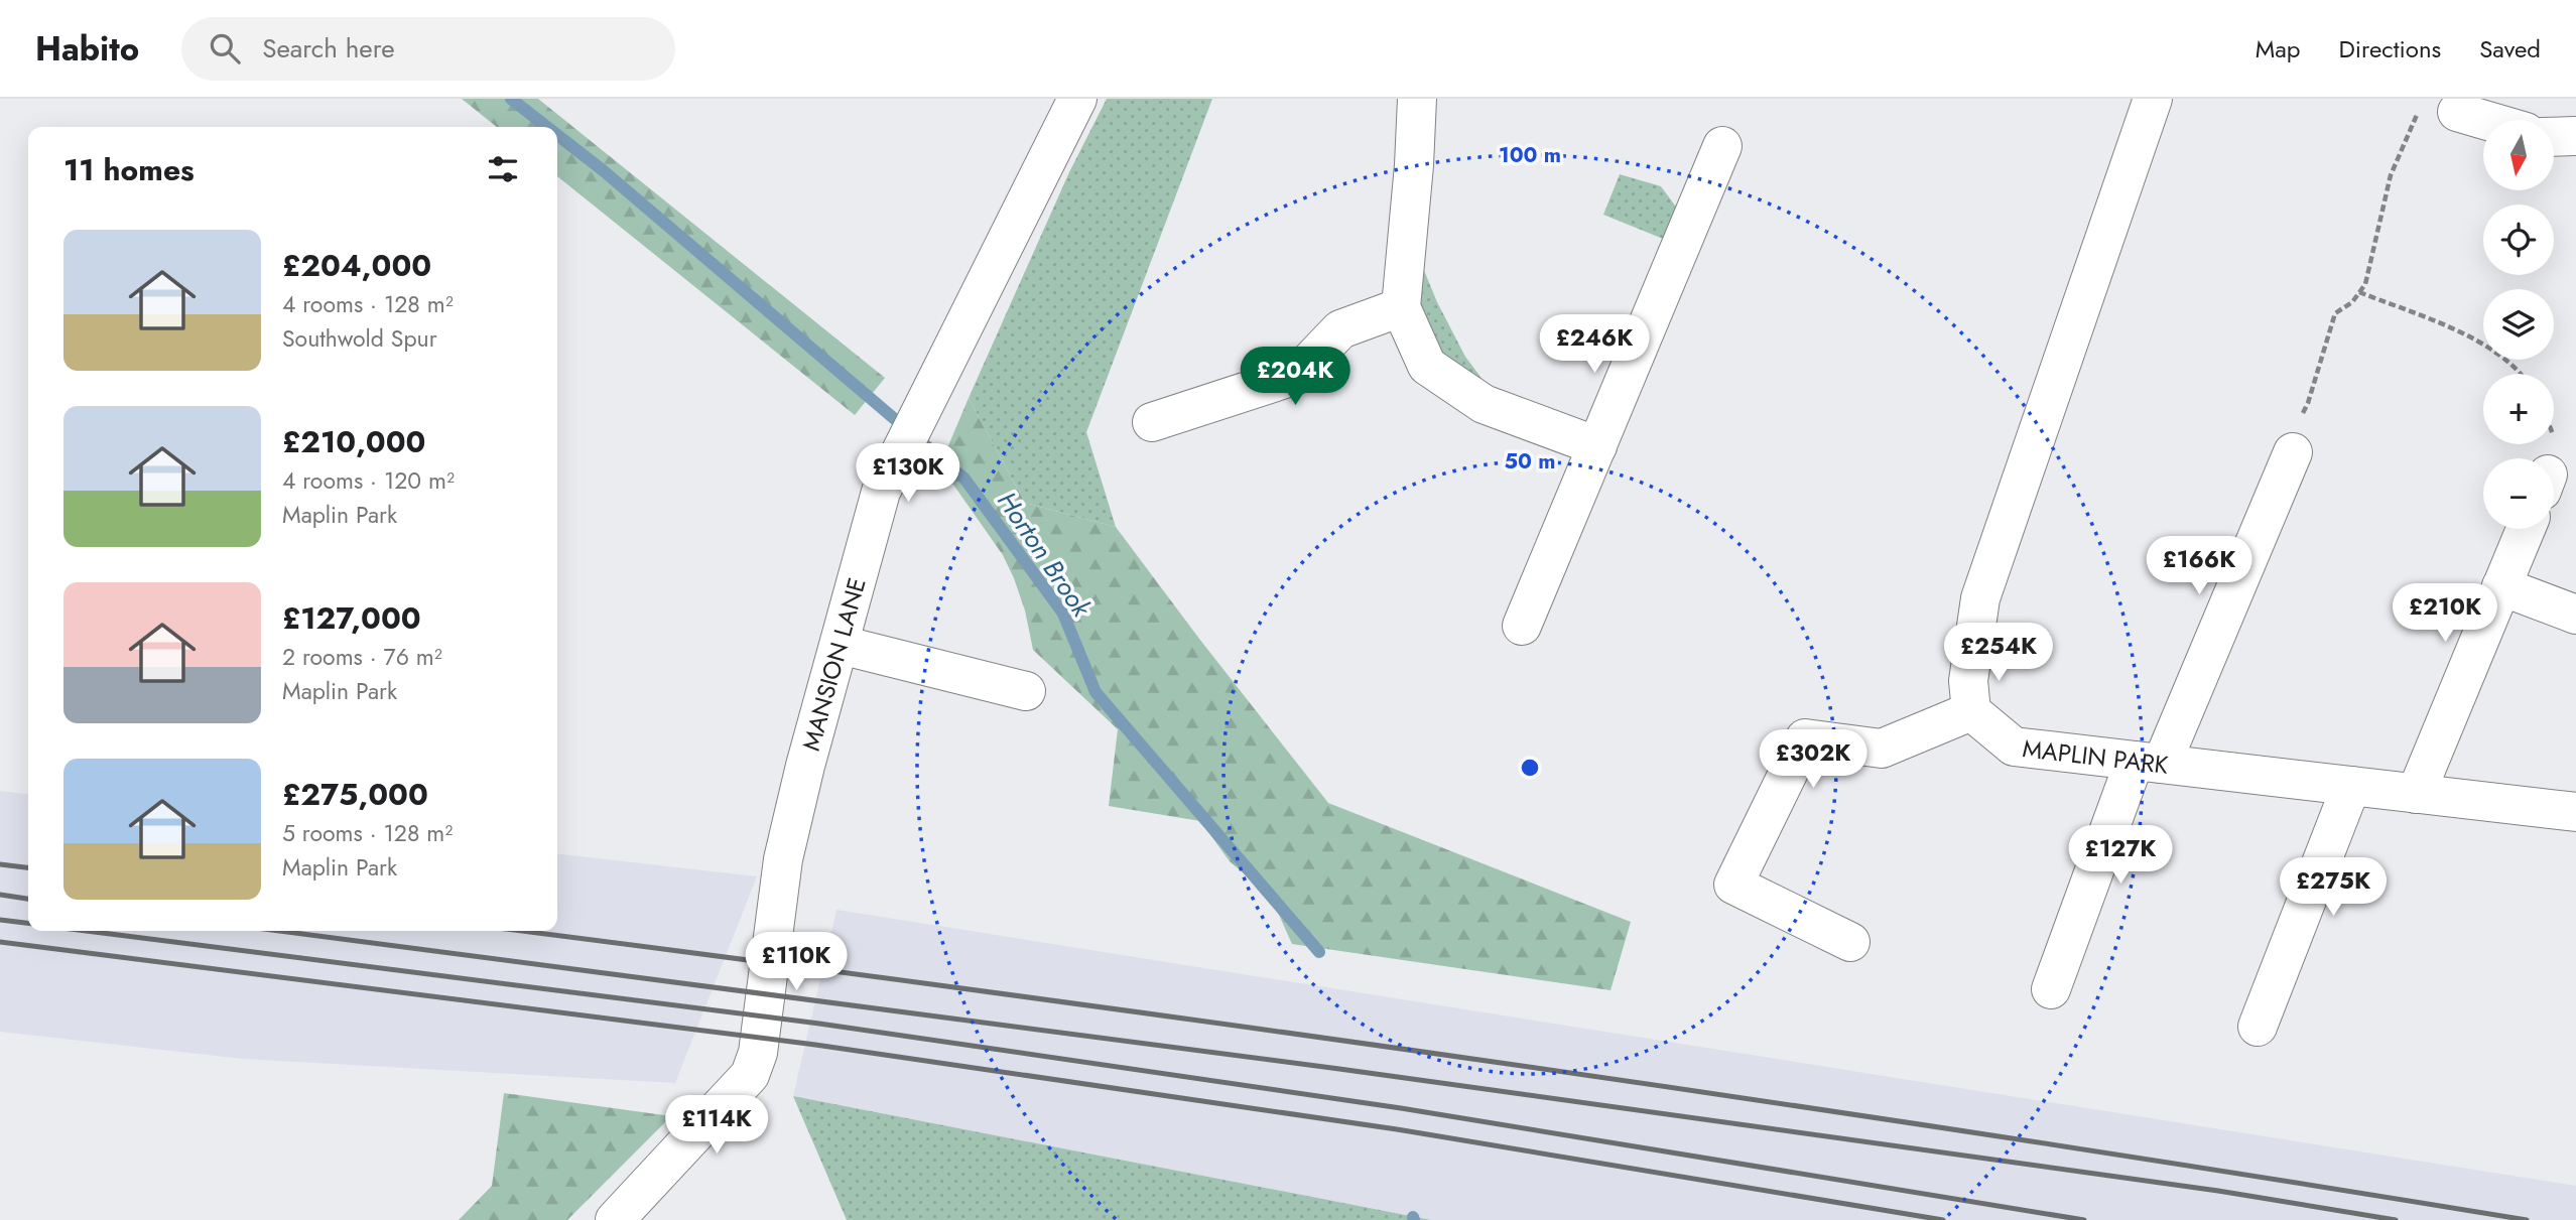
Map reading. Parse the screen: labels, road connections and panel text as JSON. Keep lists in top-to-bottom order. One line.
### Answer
{"streets":{"street":["MANSION LANE","MAPLIN PARK"]},"water":["Horton Brook"],"north":"bottom","page":{"header":"Habito","search":"Search here","nav":["Map","Directions","Saved"],"map_buttons":["+","−"],"heading":"11 homes","list":[{"name":"£204,000","note":"4 rooms · 128 m² · Southwold Spur"},{"name":"£210,000","note":"4 rooms · 120 m² · Maplin Park"},{"name":"£127,000","note":"2 rooms · 76 m² · Maplin Park"},{"name":"£275,000","note":"5 rooms · 128 m² · Maplin Park"}],"price":["£246K","£204K","£130K","£166K","£210K","£254K","£302K","£127K","£275K","£110K","£114K"]},"rings":["100 m","50 m"]}
